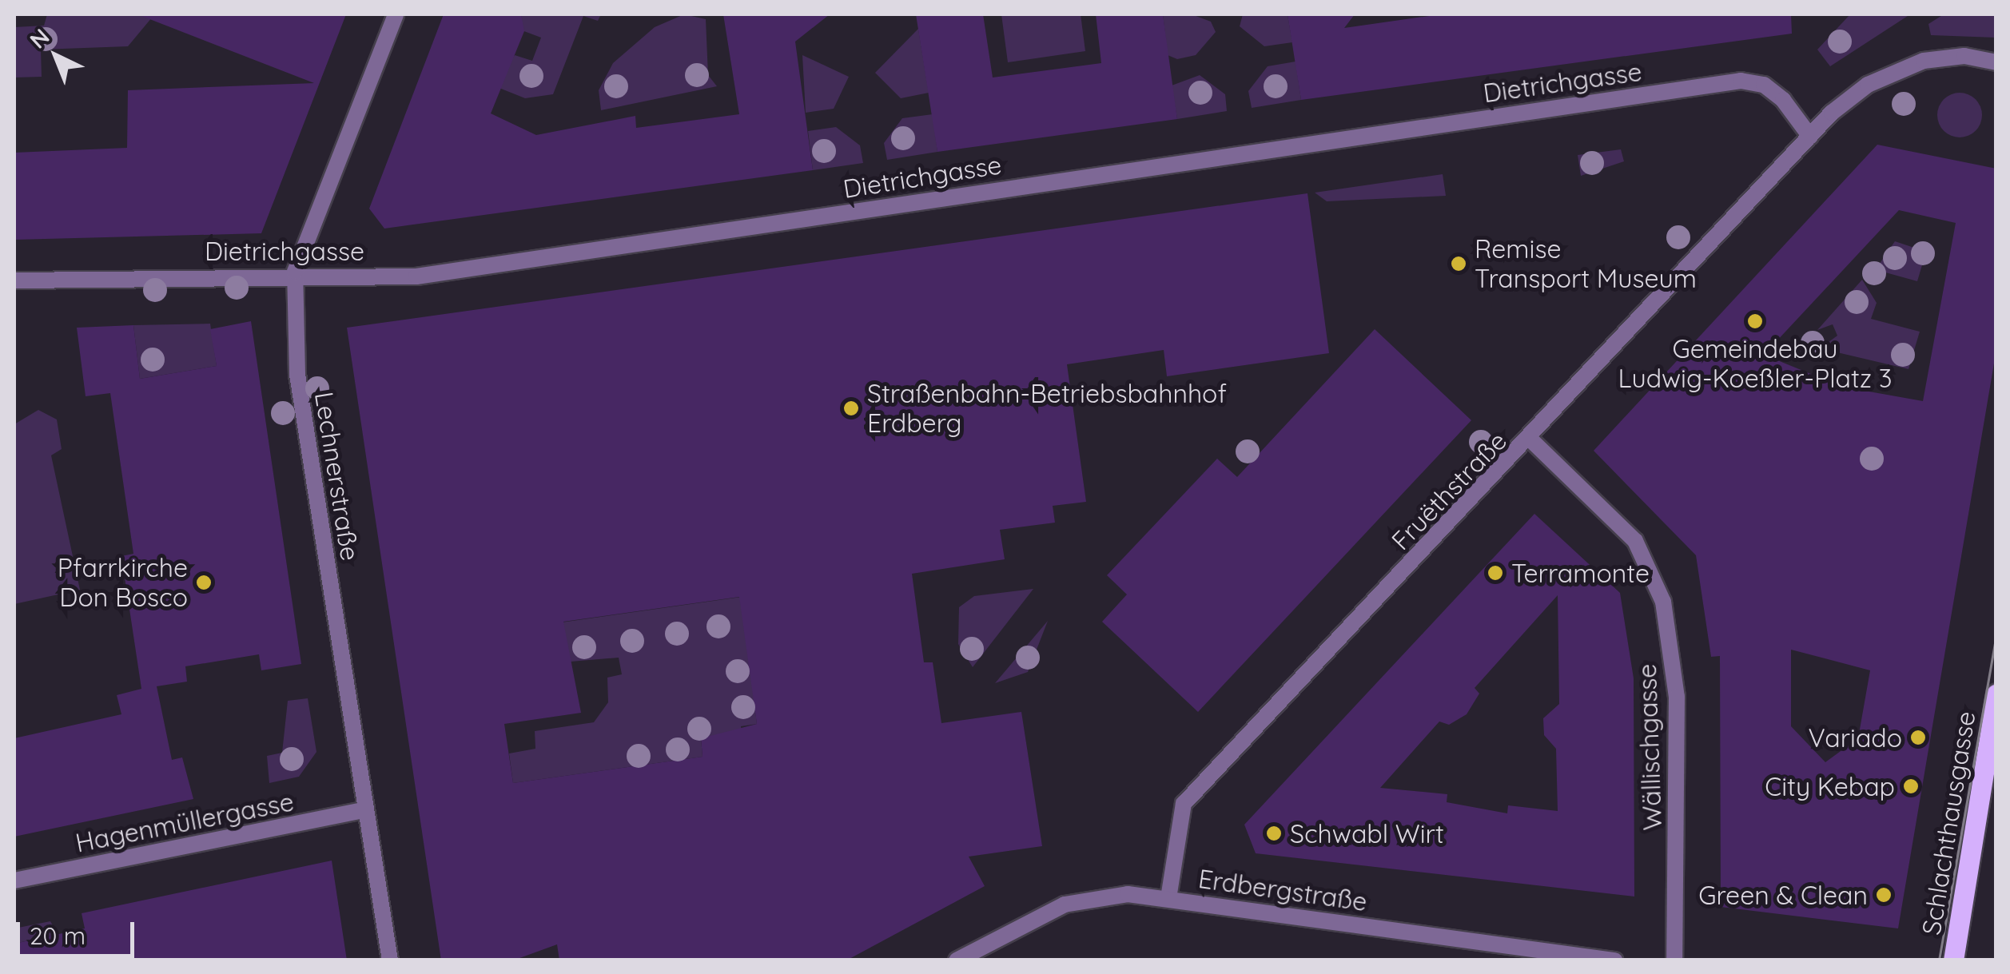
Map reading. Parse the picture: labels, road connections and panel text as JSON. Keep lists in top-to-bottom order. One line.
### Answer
{"streets":{"main road":["Schlachthausgasse"],"street":["Dietrichgasse","Lechnerstraße","Fruëthstraße","Wällischgasse","Hagenmüllergasse","Erdbergstraße"]},"crossings":[["Dietrichgasse","Lechnerstraße"],["Dietrichgasse","Fruëthstraße"],["Lechnerstraße","Hagenmüllergasse"],["Fruëthstraße","Wällischgasse"],["Fruëthstraße","Erdbergstraße"]],"places":["Remise Transport Museum","Gemeindebau Ludwig-Koeßler-Platz 3","Straßenbahn-Betriebsbahnhof Erdberg","Terramonte","Pfarrkirche Don Bosco","Variado","City Kebap","Schwabl Wirt","Green & Clean"],"scale_bar":"20 m","north":"top left"}
